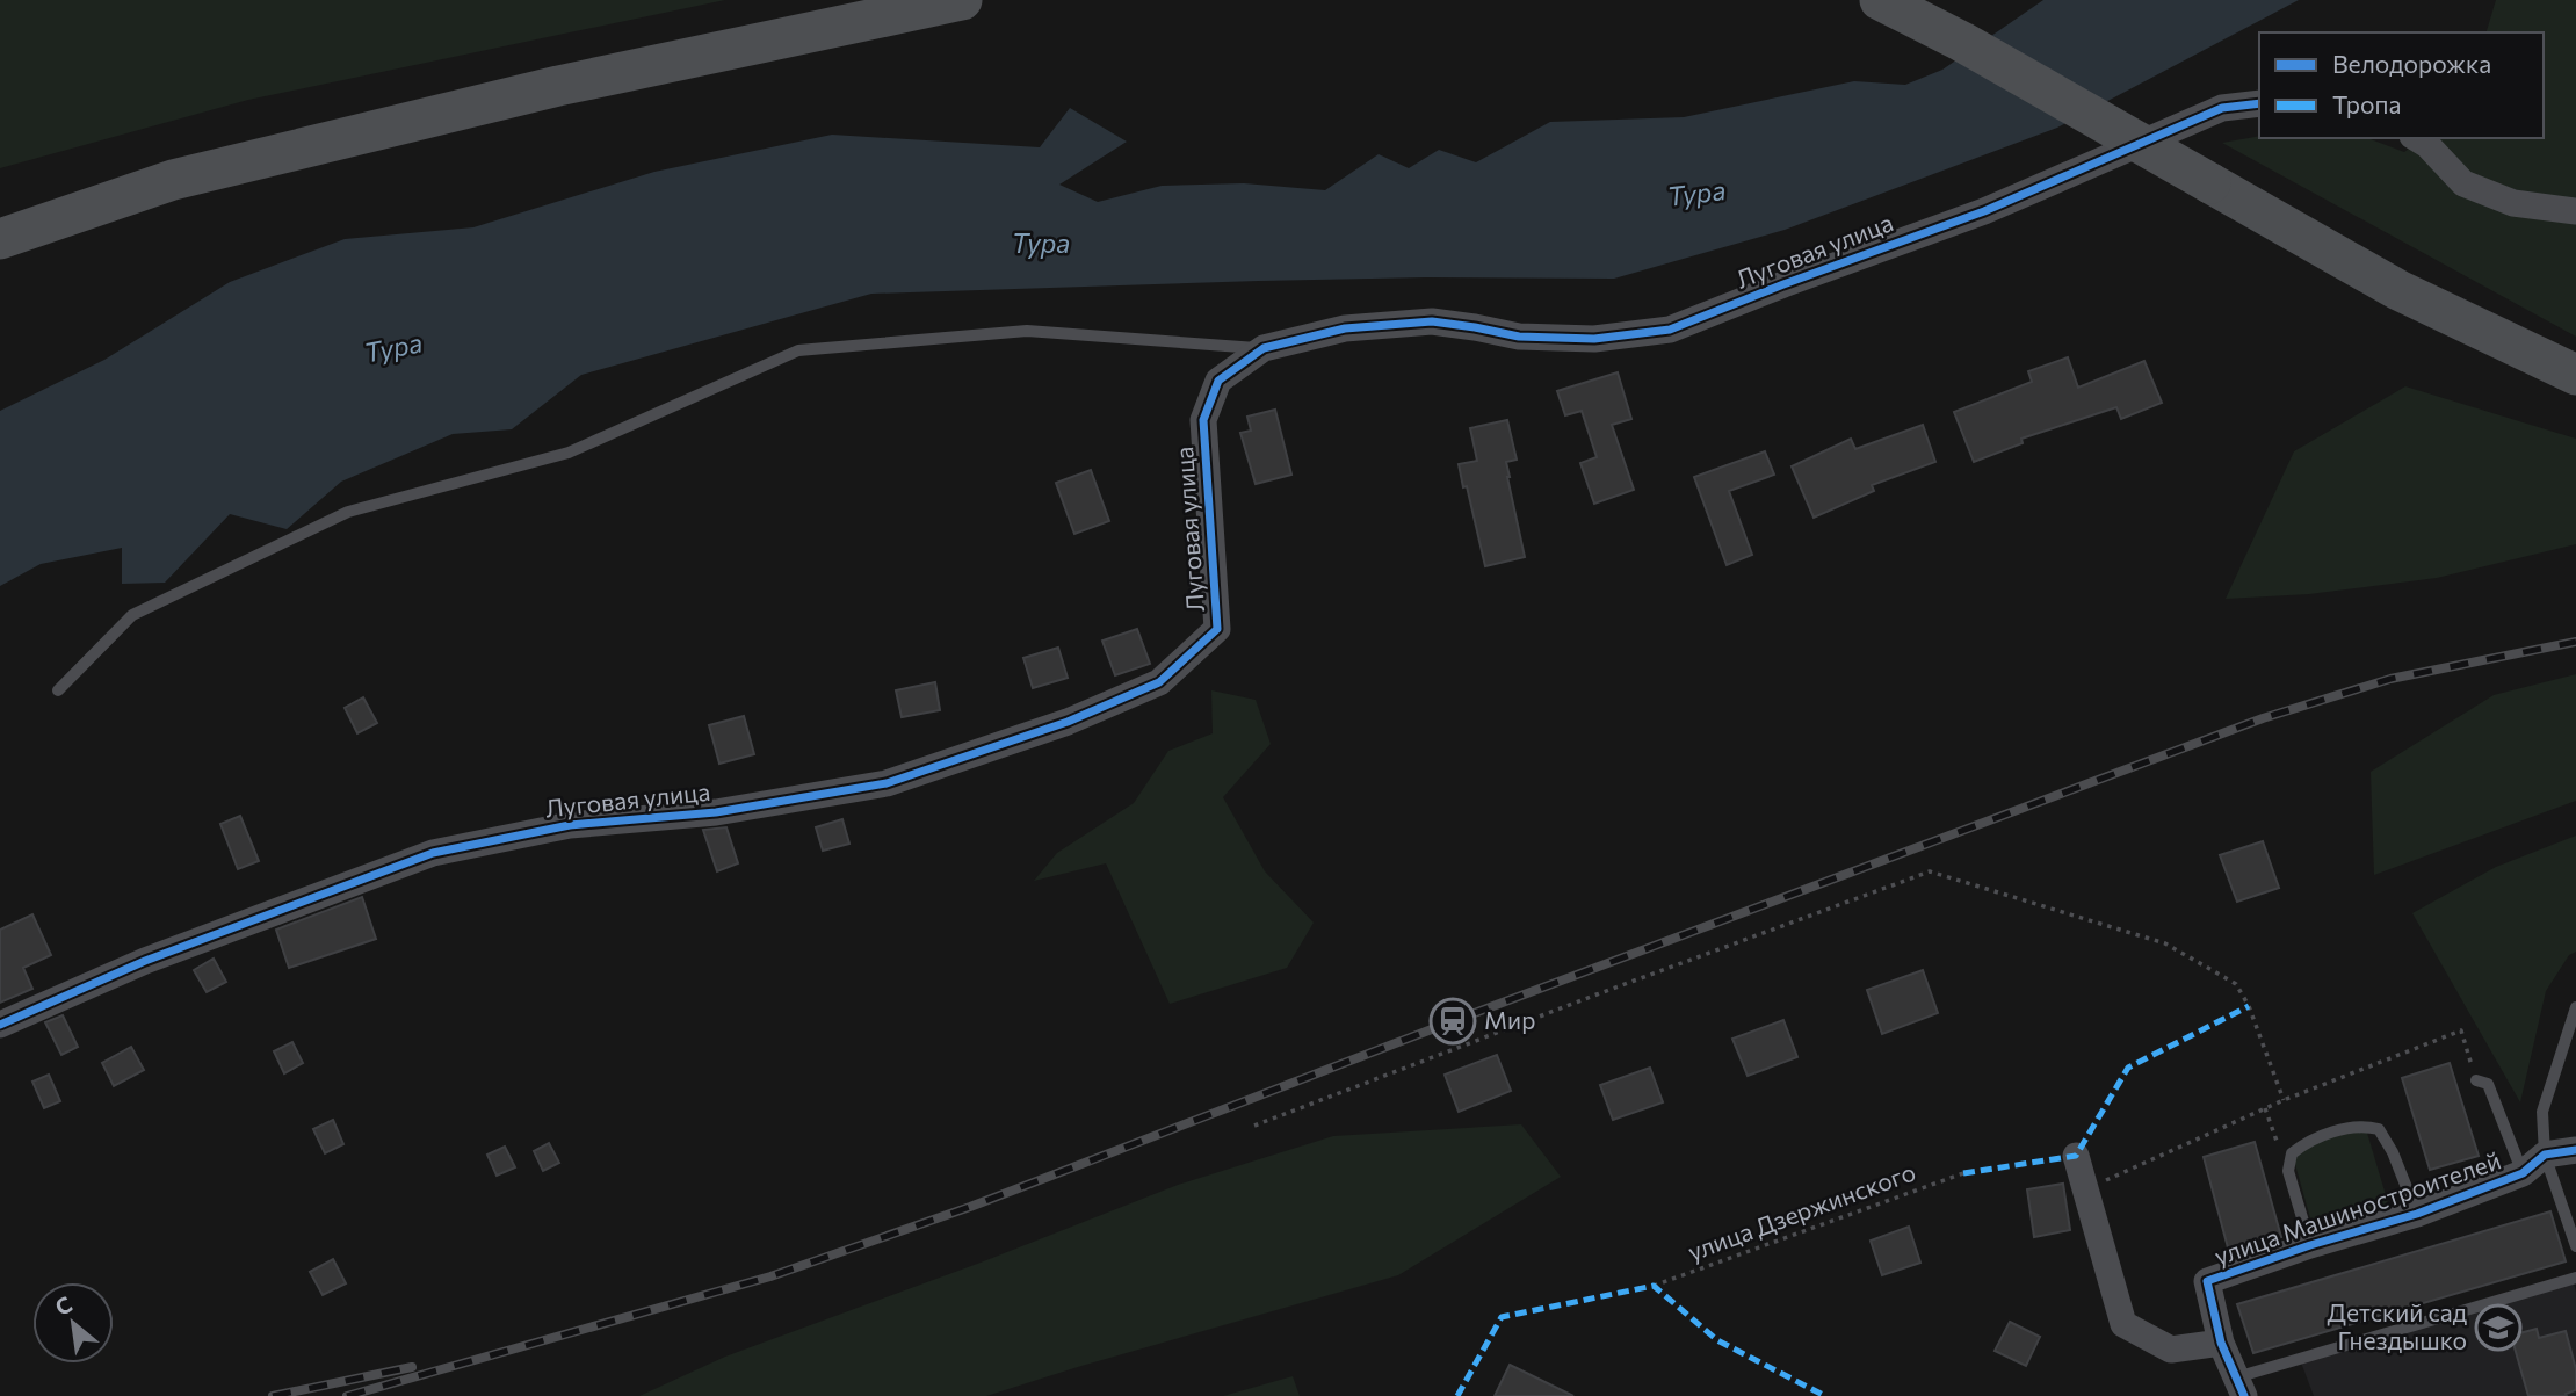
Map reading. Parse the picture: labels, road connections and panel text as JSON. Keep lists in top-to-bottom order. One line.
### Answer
{"streets":{"street":["Луговая улица","улица Машиностроителей"],"path":["улица Дзержинского"]},"water":["Тура"],"places":{"station":["Мир"],"school or university":["Детский сад Гнездышко"]},"legend":["Велодорожка","Тропа"],"north":"top left"}
